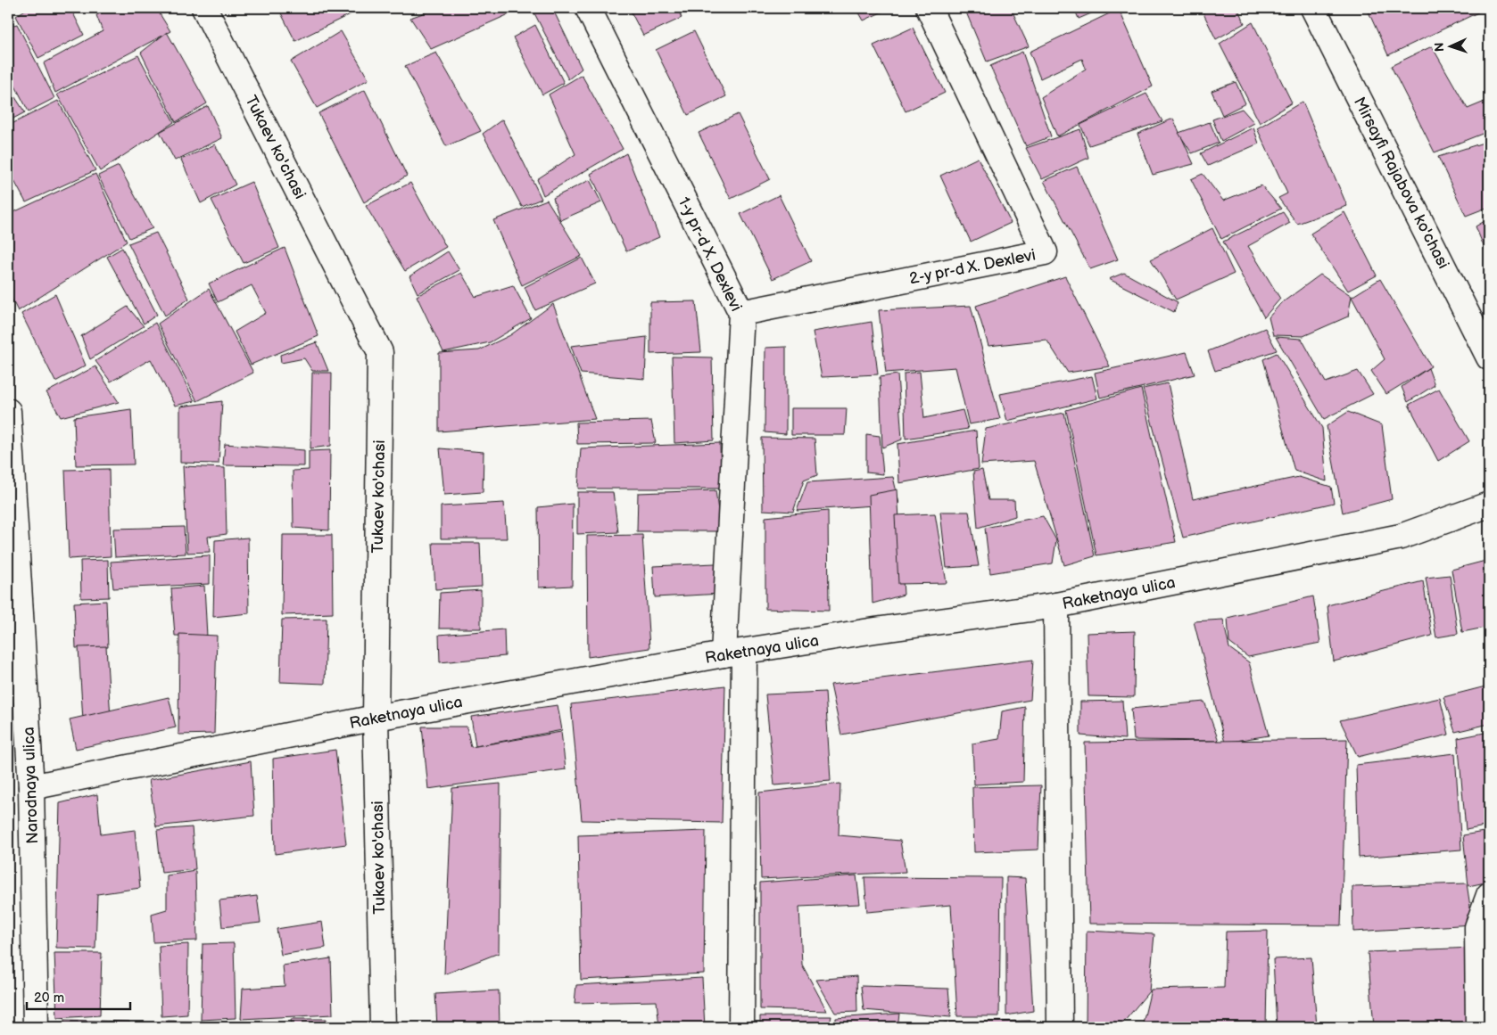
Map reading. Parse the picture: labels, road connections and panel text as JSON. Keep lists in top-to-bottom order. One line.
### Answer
{"streets":{"street":["Tukaev ko'chasi","Mirsayfi Rajabova ko'chasi","1-y pr-d X. Dexlevi","2-y pr-d X. Dexlevi","Raketnaya ulica","Narodnaya ulica"]},"crossings":[["Tukaev ko'chasi","Raketnaya ulica"],["1-y pr-d X. Dexlevi","2-y pr-d X. Dexlevi"],["1-y pr-d X. Dexlevi","Raketnaya ulica"],["Raketnaya ulica","Narodnaya ulica"]],"scale_bar":"20 m","north":"left"}
